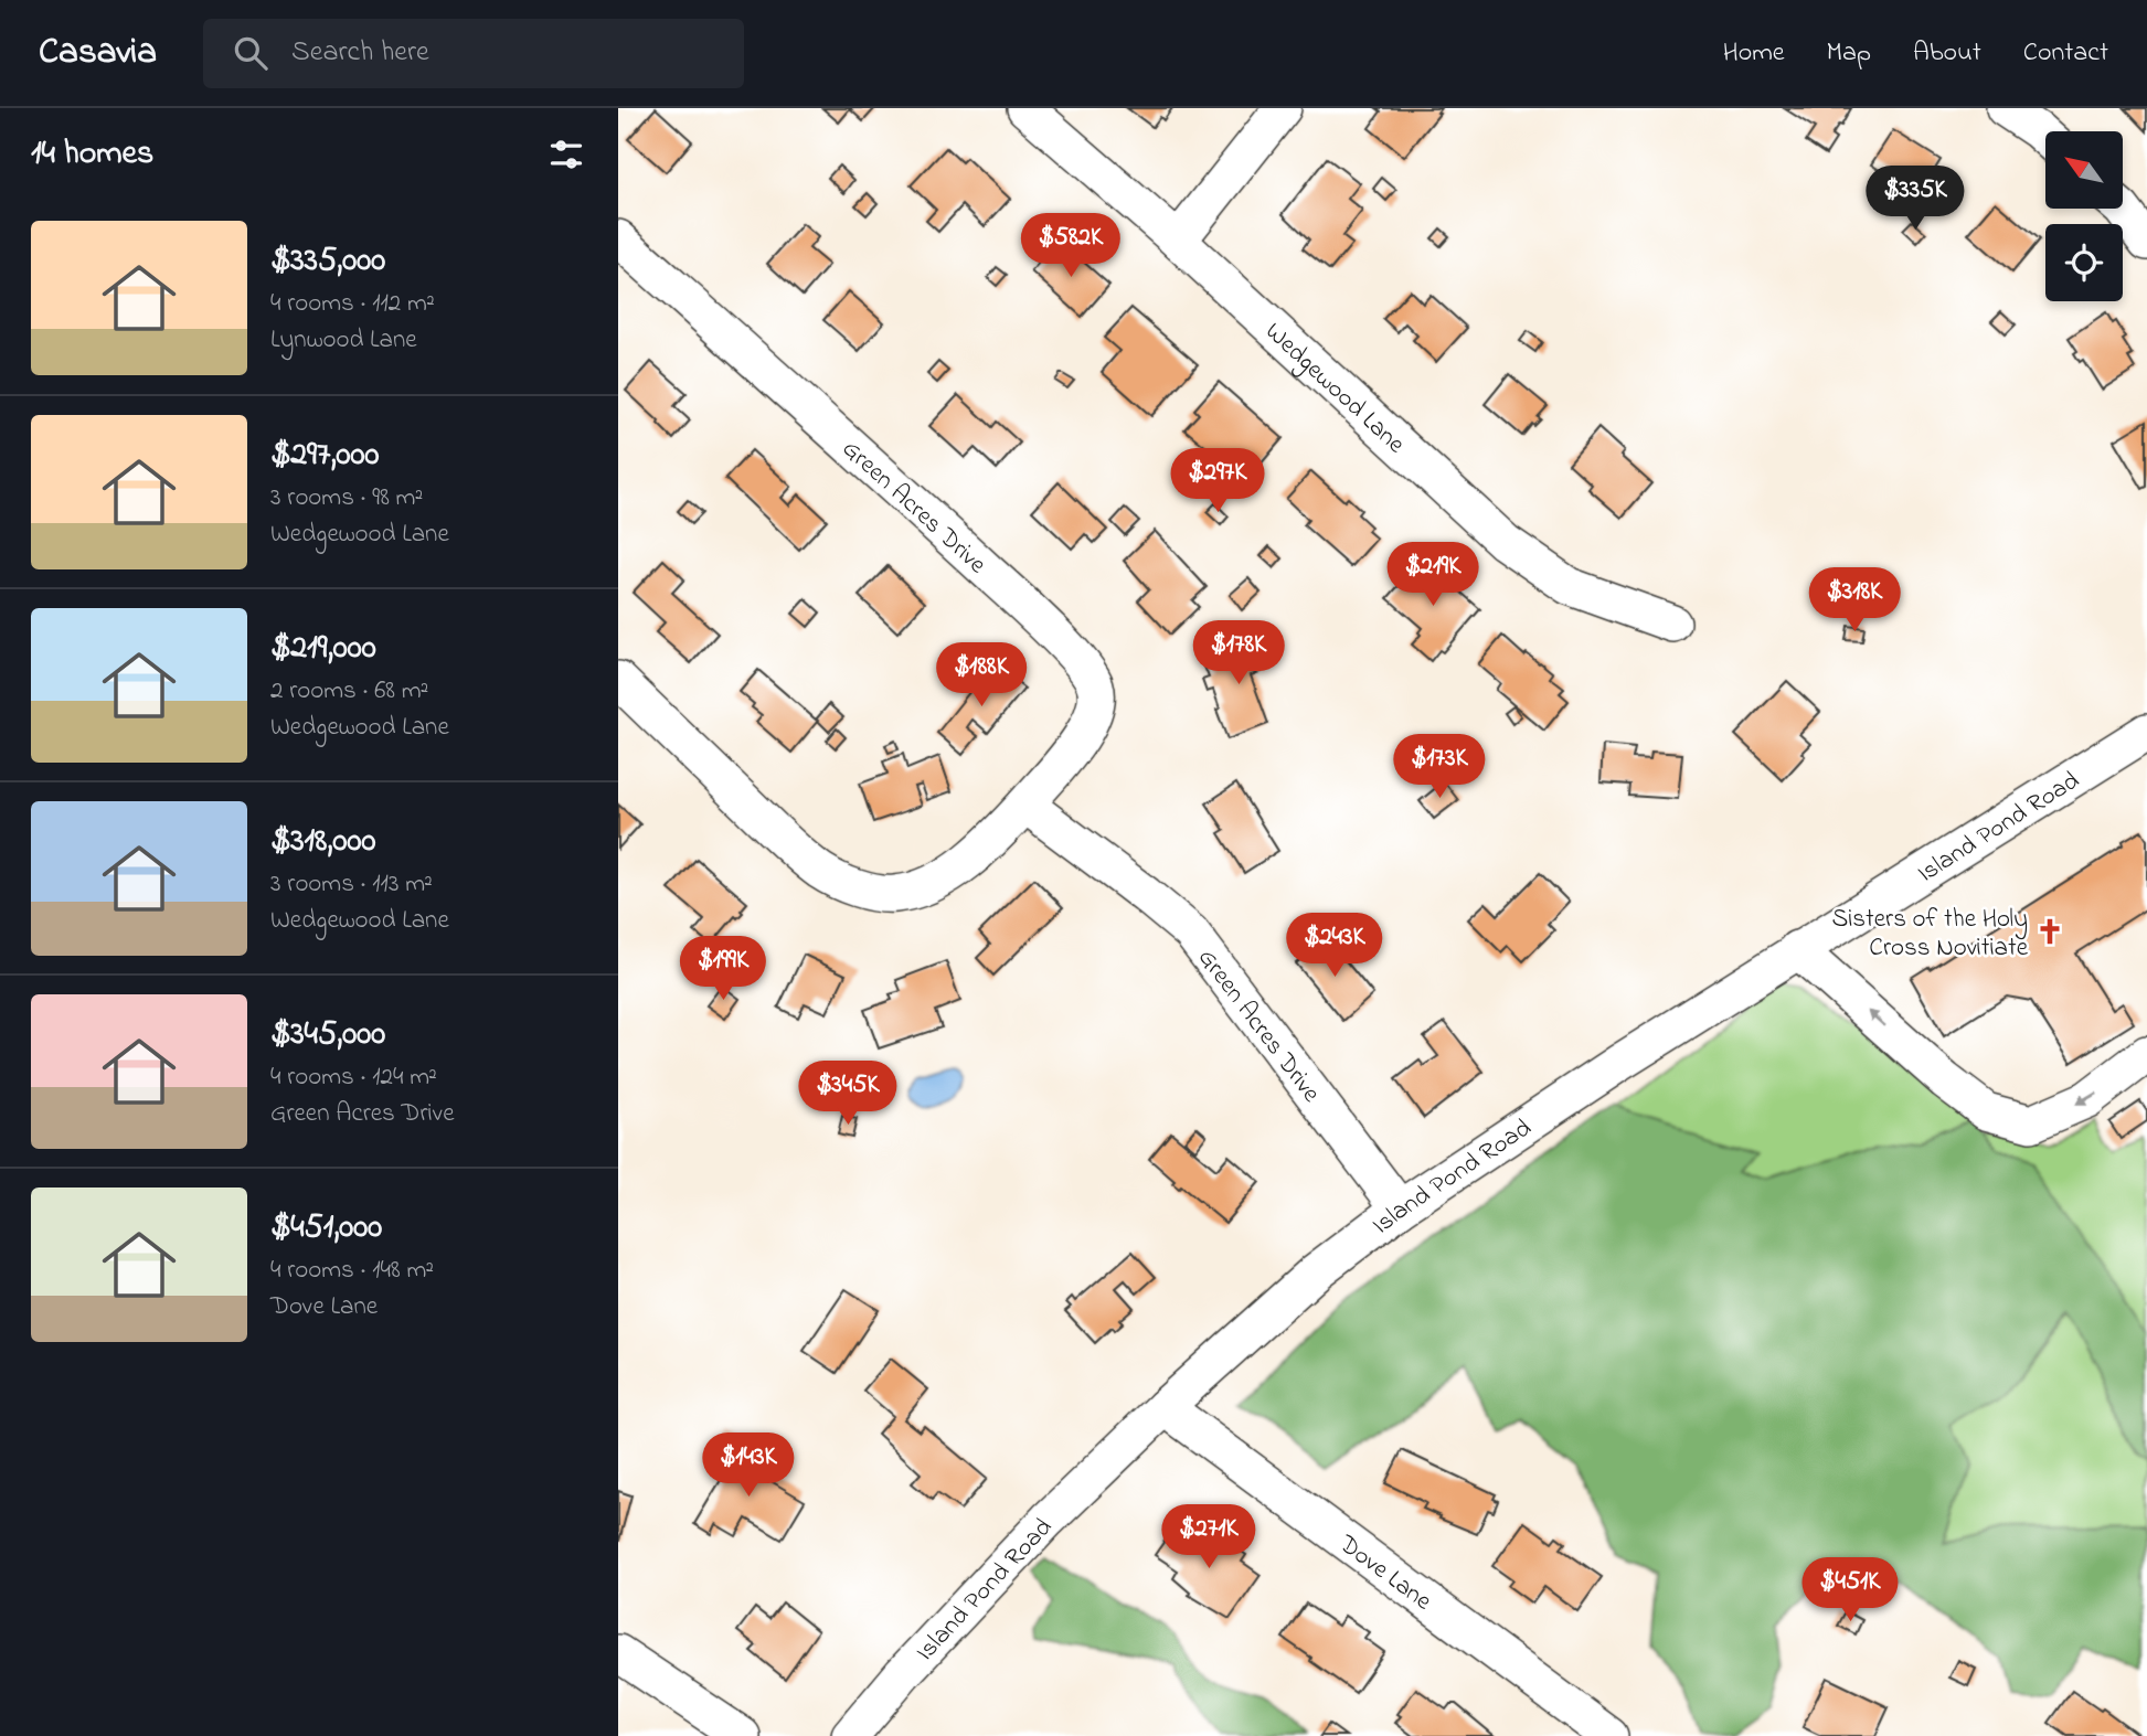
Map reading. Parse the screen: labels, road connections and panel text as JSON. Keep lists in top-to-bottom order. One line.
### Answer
{"streets":{"street":["Wedgewood Lane","Green Acres Drive","Island Pond Road","Dove Lane"]},"crossings":[["Green Acres Drive","Island Pond Road"],["Island Pond Road","Dove Lane"]],"places":{"church":["Sisters of the Holy Cross Novitiate"]},"north":"top left","page":{"header":"Casavia","search":"Search here","nav":["Home","Map","About","Contact"],"heading":"14 homes","price":["$335K","$582K","$297K","$219K","$318K","$178K","$188K","$173K","$243K","$199K","$345K","$143K","$271K","$451K"],"list":[{"name":"$335,000","note":"4 rooms · 112 m² · Lynwood Lane"},{"name":"$297,000","note":"3 rooms · 98 m² · Wedgewood Lane"},{"name":"$219,000","note":"2 rooms · 68 m² · Wedgewood Lane"},{"name":"$318,000","note":"3 rooms · 113 m² · Wedgewood Lane"},{"name":"$345,000","note":"4 rooms · 124 m² · Green Acres Drive"},{"name":"$451,000","note":"4 rooms · 148 m² · Dove Lane"}]}}
